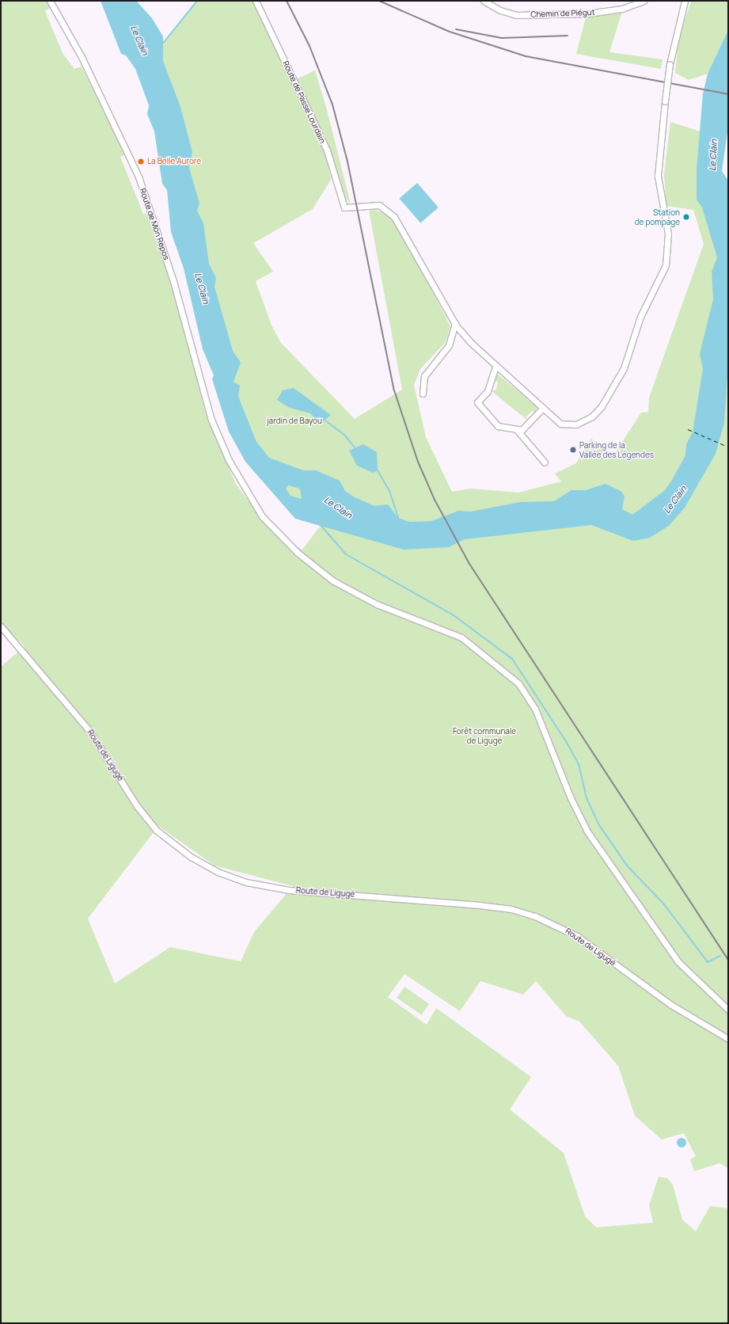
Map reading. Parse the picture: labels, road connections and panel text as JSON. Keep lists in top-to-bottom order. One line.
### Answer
{"streets":{"street":["Chemin de Piégut","Route de Passe Lourdain","Route de Mon Repos","Route de Ligugé"]},"water":["Le Clain"],"parks":["jardin de Bayou","Forêt communale de Ligugé"],"places":["La Belle Aurore","Station de pompage","Parking de la Vallée des Légendes"]}
